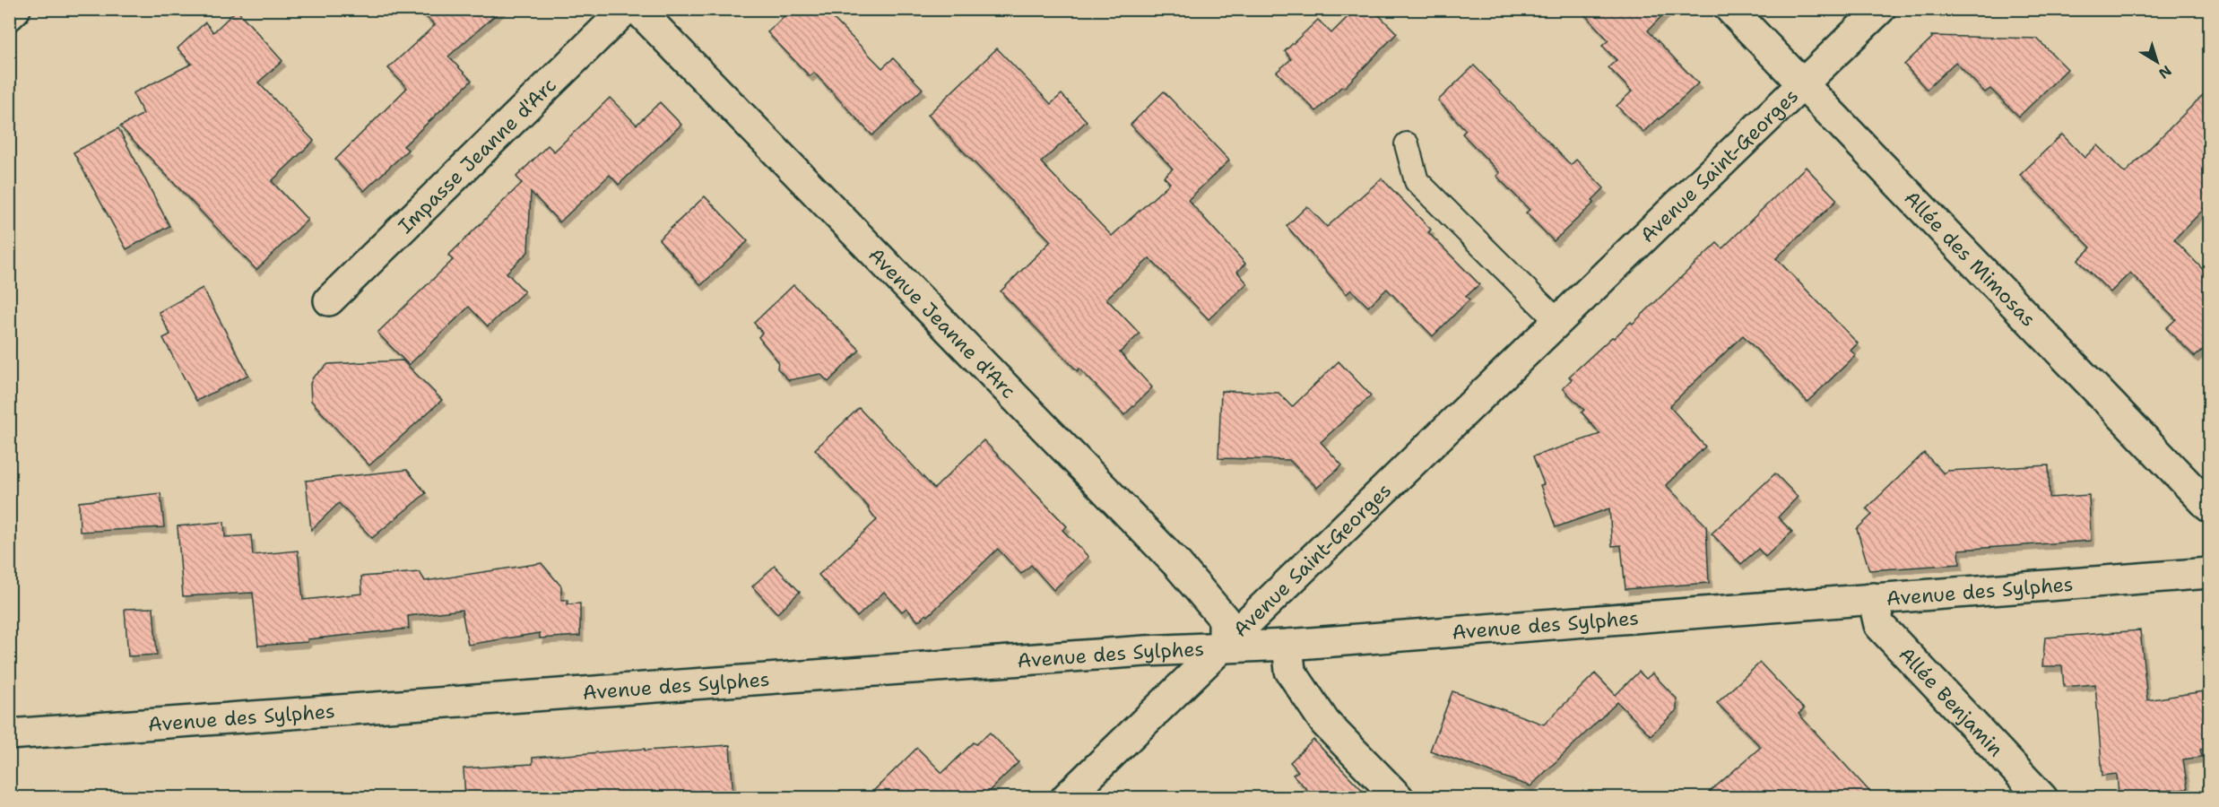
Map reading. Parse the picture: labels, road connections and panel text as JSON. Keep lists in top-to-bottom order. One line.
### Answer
{"streets":{"street":["Impasse Jeanne d'Arc","Avenue Saint-Georges","Allée des Mimosas","Avenue Jeanne d'Arc","Avenue des Sylphes","Allée Benjamin"]},"crossings":[["Avenue Saint-Georges","Allée des Mimosas"],["Avenue Saint-Georges","Avenue Jeanne d'Arc"],["Avenue Saint-Georges","Avenue des Sylphes"],["Avenue Jeanne d'Arc","Avenue des Sylphes"],["Avenue des Sylphes","Allée Benjamin"]],"north":"bottom right"}
